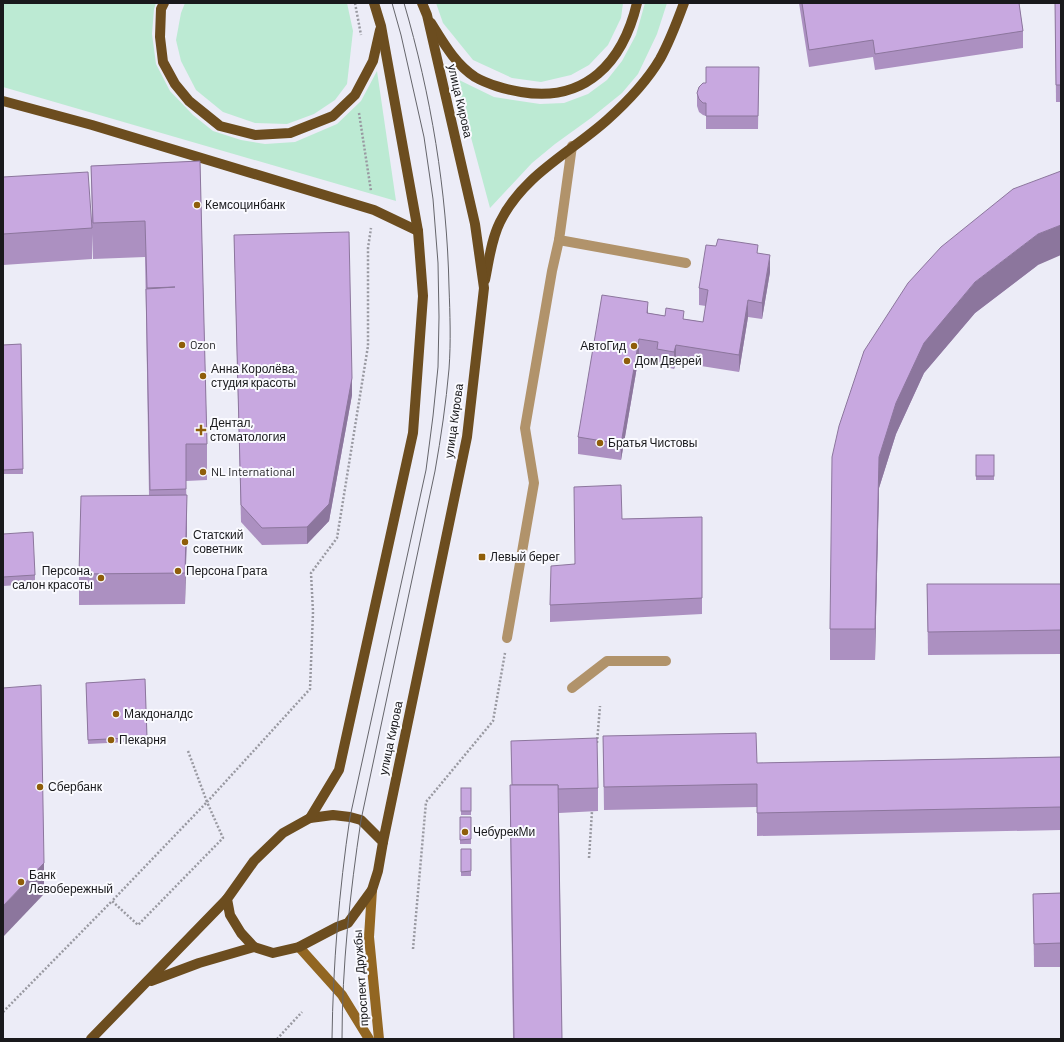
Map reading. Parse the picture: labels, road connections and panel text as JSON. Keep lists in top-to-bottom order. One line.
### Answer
{"streets":{"main road":["улица Кирова","проспект Дружбы"]},"crossings":[["улица Кирова","проспект Дружбы"]],"places":{"other":["Кемсоцинбанк","Ozon","АвтоГид","Дом Дверей","Анна Королёва, студия красоты","Братья Чистовы","NL International","Статский советник","Персона Грата","Персона, салон красоты","Макдоналдс","Пекарня","Сбербанк","ЧебурекМи","Банк Левобережный"],"health":["Дентал, стоматология"],"transit":["Левый берег"]}}
